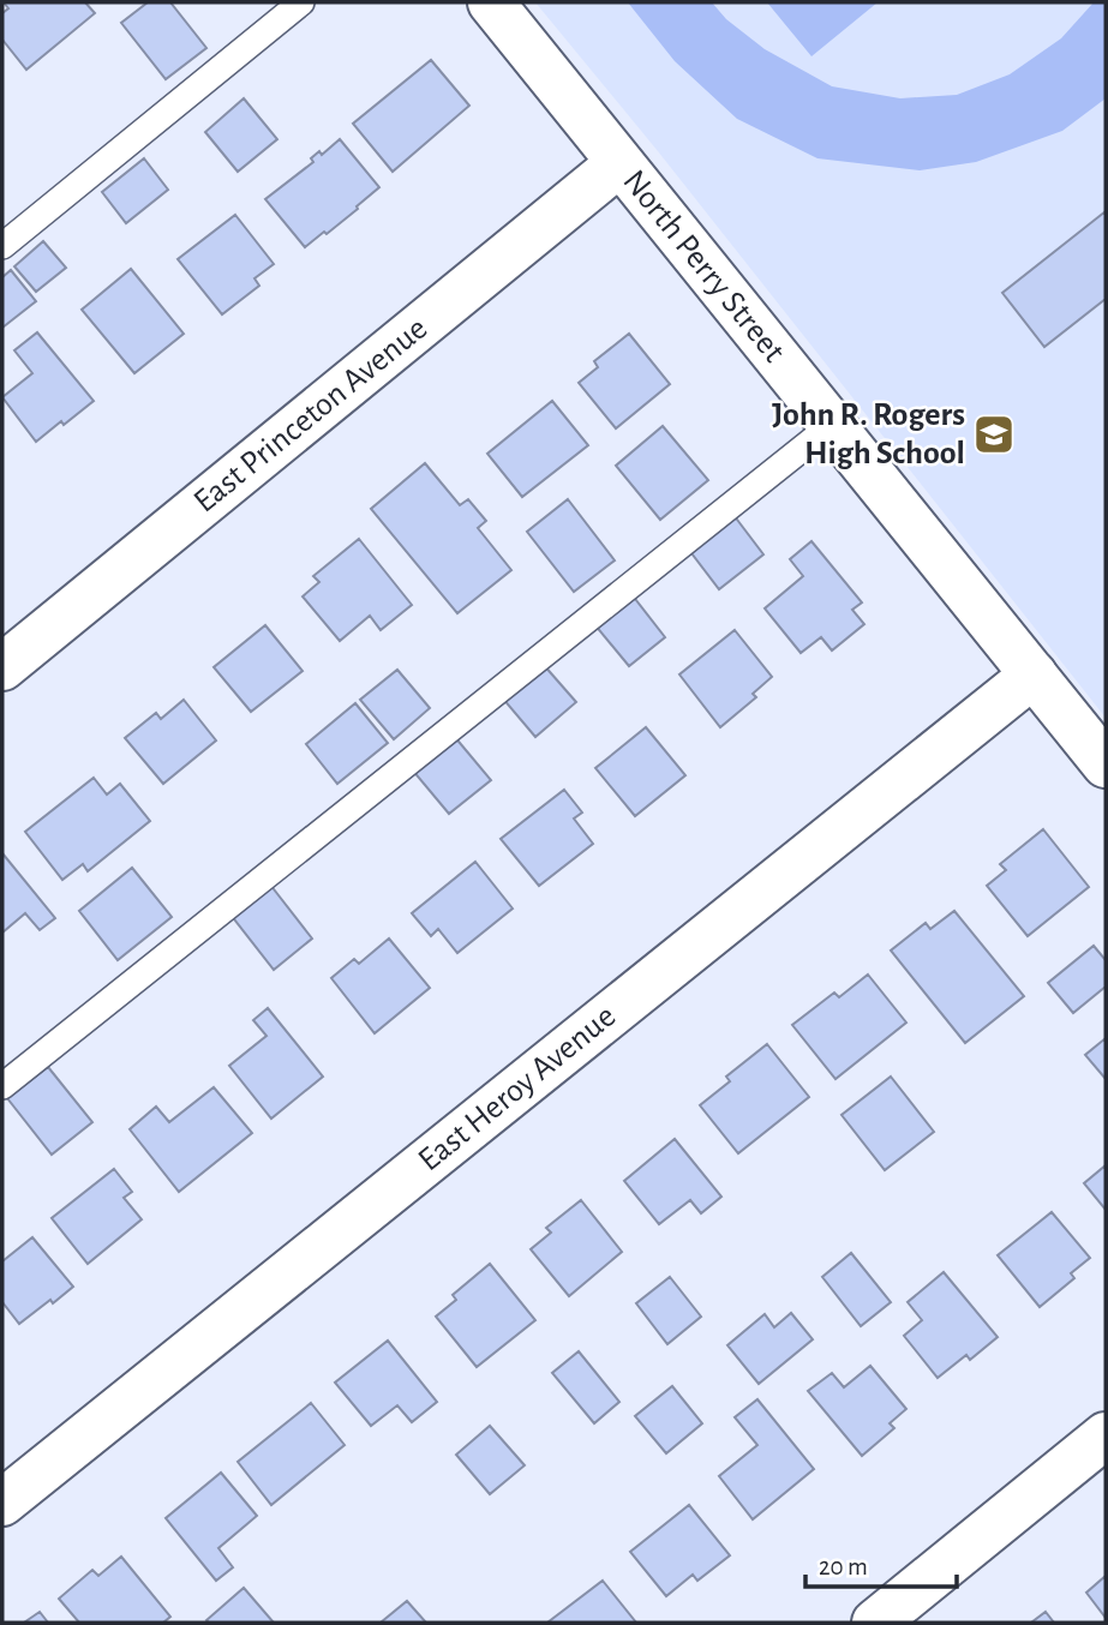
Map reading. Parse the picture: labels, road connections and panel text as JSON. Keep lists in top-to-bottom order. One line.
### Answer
{"streets":{"street":["North Perry Street","East Princeton Avenue","East Heroy Avenue"]},"crossings":[["North Perry Street","East Princeton Avenue"],["North Perry Street","East Heroy Avenue"]],"places":{"school or university":["John R. Rogers High School"]},"scale_bar":"20 m"}
